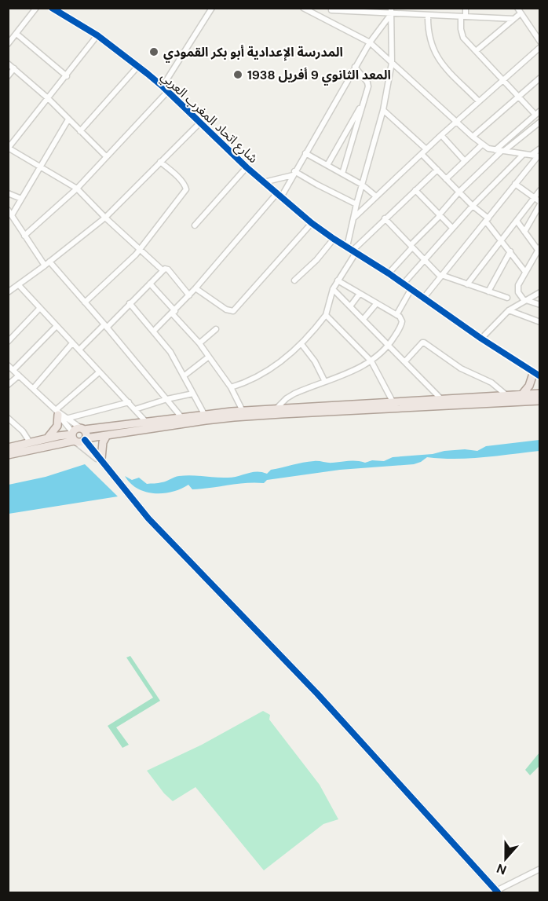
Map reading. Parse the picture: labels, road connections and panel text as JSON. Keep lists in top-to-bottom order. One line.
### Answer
{"streets":{"street":["شارع اتحاد المغرب العربي"]},"places":["المدرسة الإعدادية أبو بكر القمودي","المعد الثانوي 9 أفريل 1938"],"north":"bottom"}
